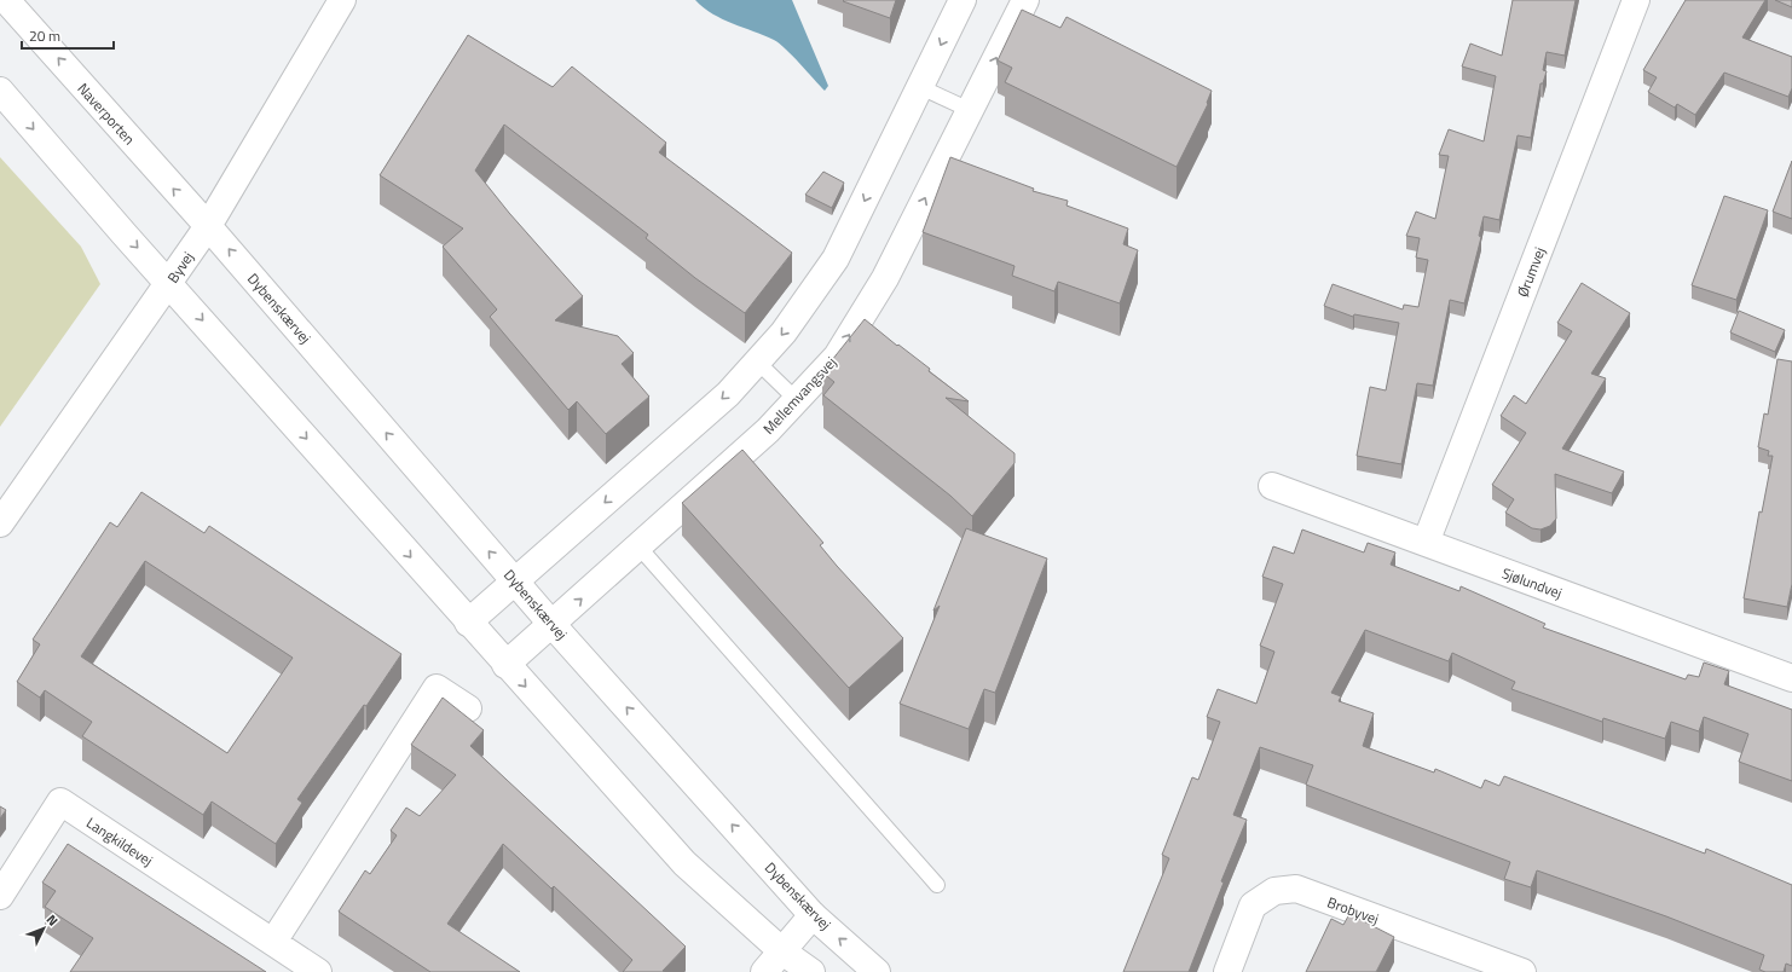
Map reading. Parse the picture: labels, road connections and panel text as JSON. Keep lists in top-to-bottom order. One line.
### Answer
{"streets":{"street":["Naverporten","Byvej","Ørumvej","Dybenskærvej","Mellemvangsvej","Sjølundvej","Langkildevej","Brobyvej"]},"crossings":[["Naverporten","Byvej"],["Naverporten","Dybenskærvej"],["Byvej","Dybenskærvej"],["Ørumvej","Sjølundvej"],["Dybenskærvej","Mellemvangsvej"]],"scale_bar":"20 m","north":"top right"}
